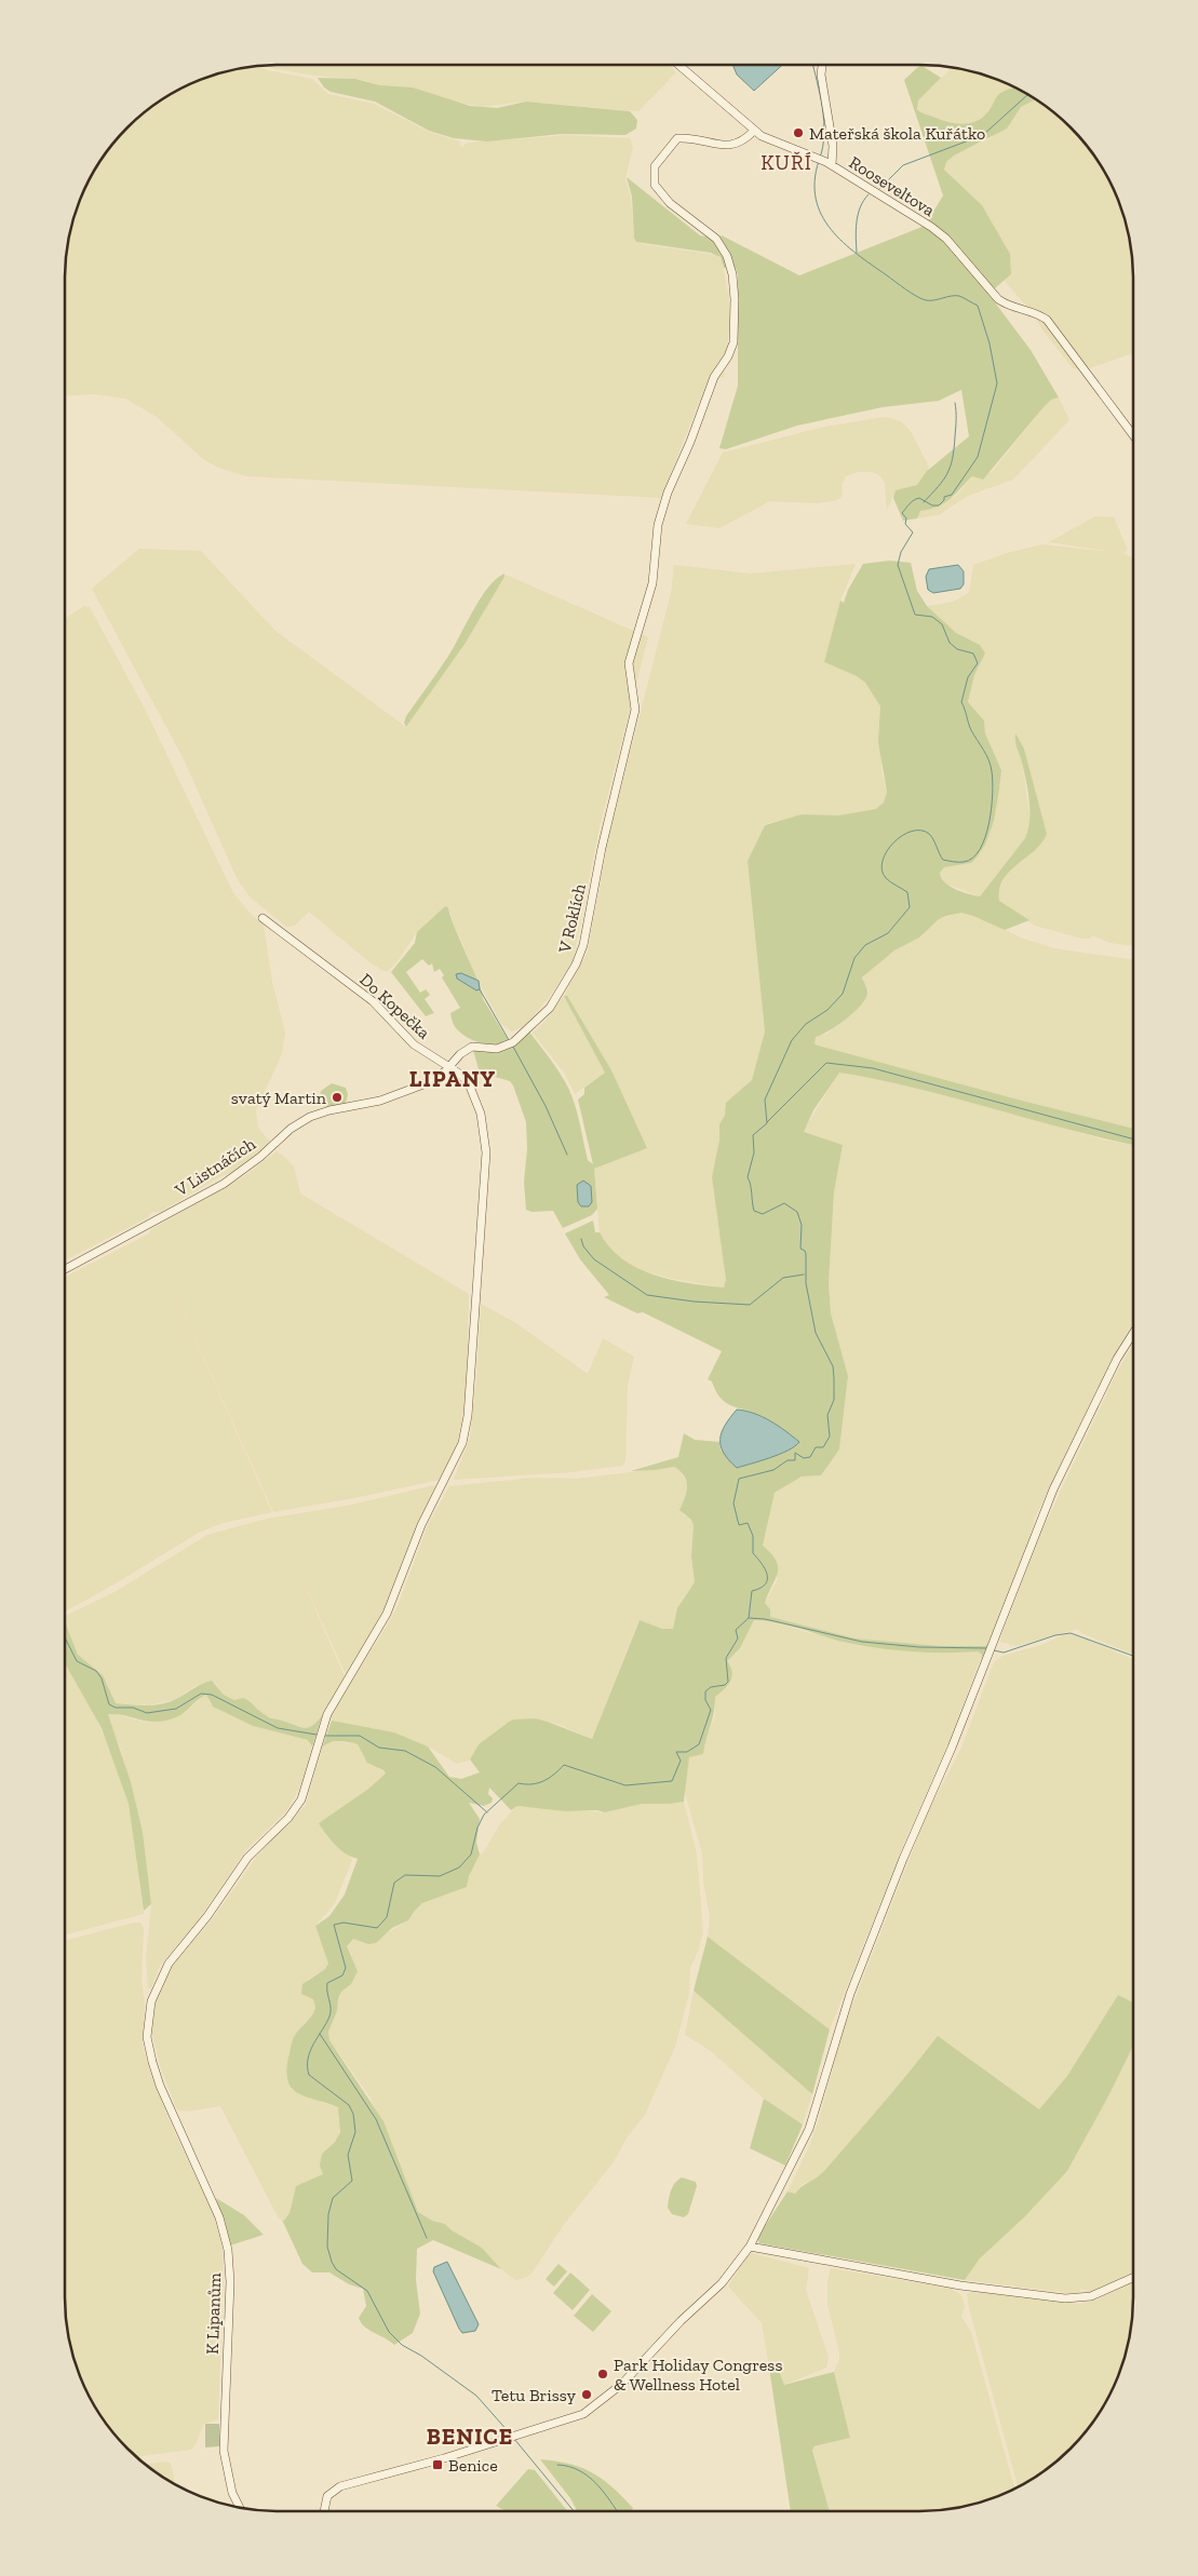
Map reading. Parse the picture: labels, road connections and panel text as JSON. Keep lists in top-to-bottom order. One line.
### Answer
{"streets":{"street":["Rooseveltova","V Roklích","Do Kopečka","V Listnáčích","K Lipanům"]},"crossings":[["Rooseveltova","V Roklích"],["V Roklích","Do Kopečka"],["V Roklích","V Listnáčích"],["Do Kopečka","V Listnáčích"],["Do Kopečka","K Lipanům"]],"districts":["KUŘÍ","LIPANY","BENICE"],"places":{"other":["Mateřská škola Kuřátko","svatý Martin","Park Holiday Congress & Wellness Hotel","Tetu Brissy"],"transit":["Benice"]}}
